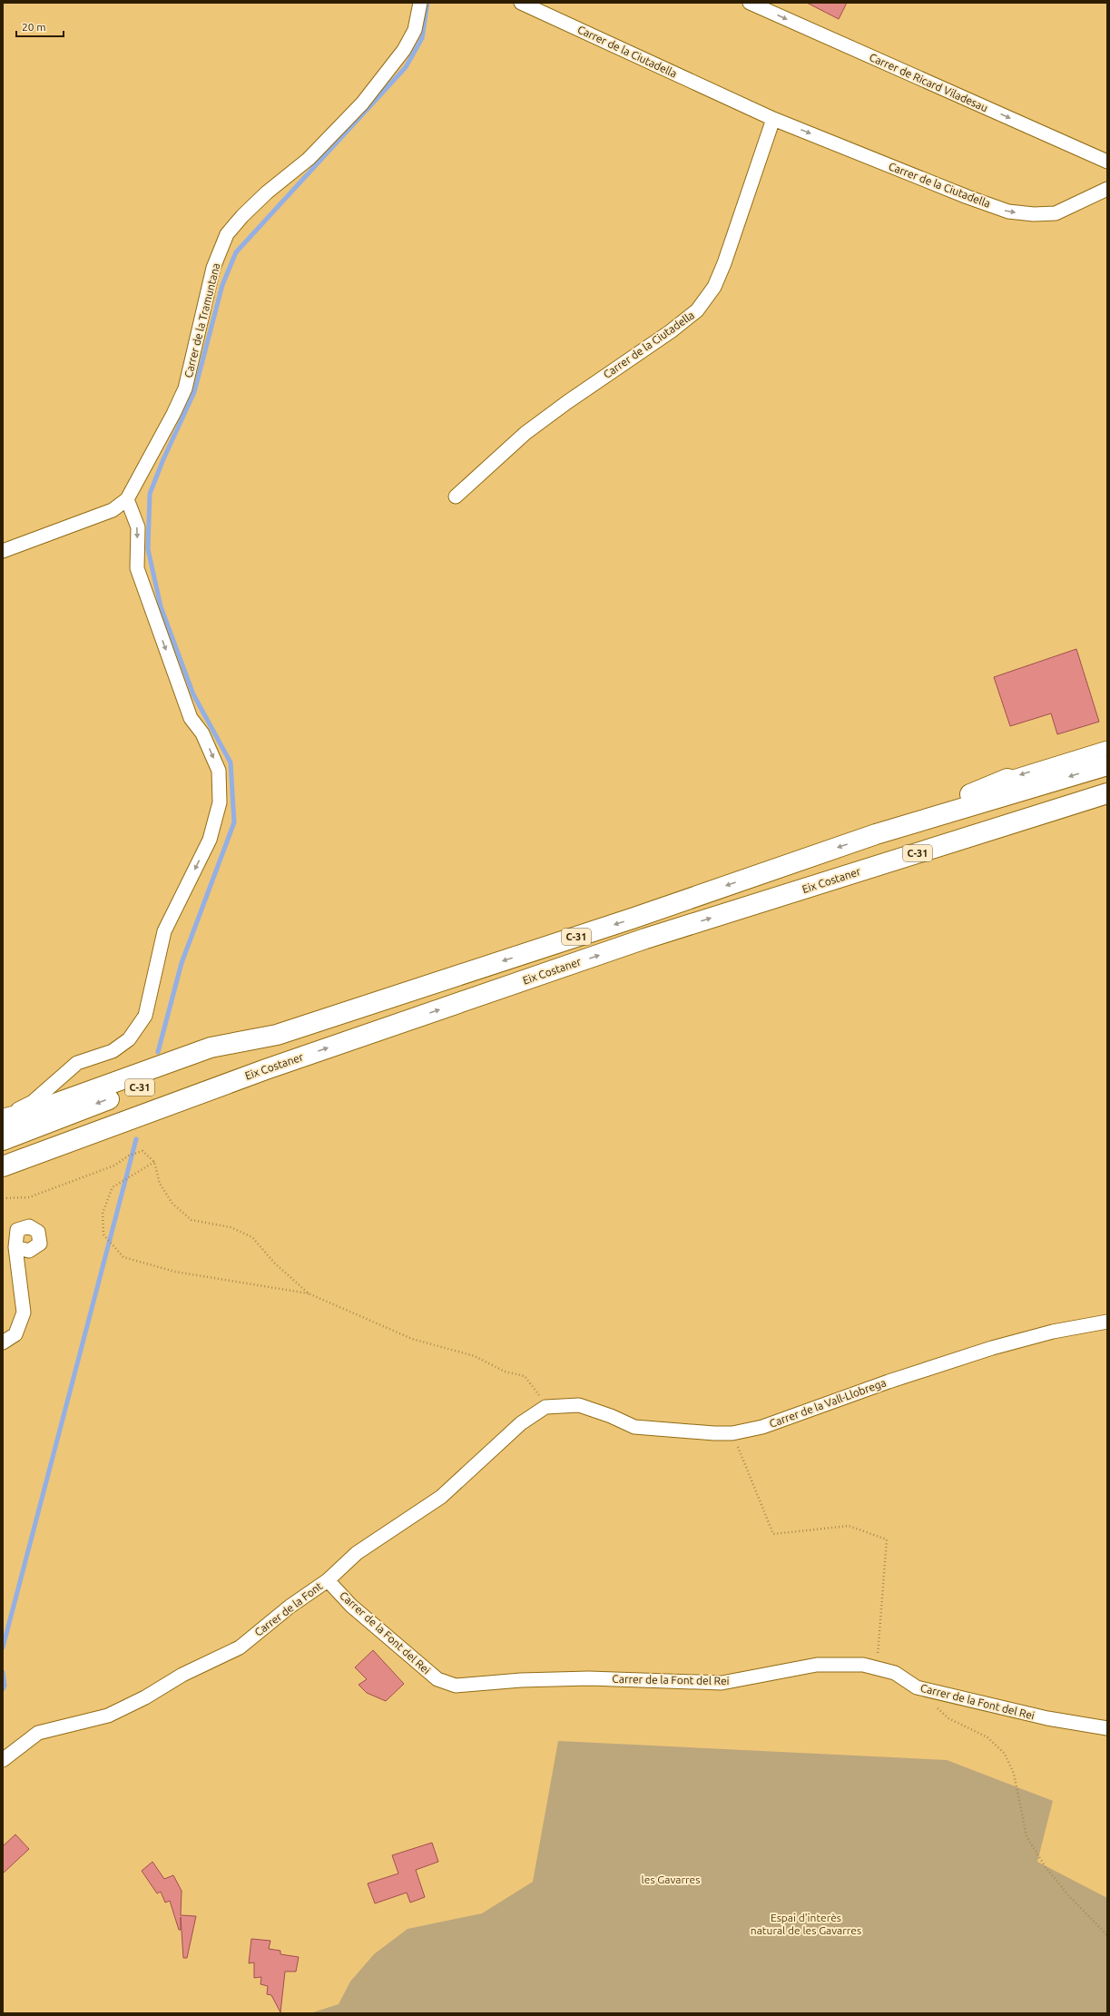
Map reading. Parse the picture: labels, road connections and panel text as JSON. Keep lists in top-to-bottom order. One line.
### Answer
{"streets":{"highway":["C-31","Eix Costaner"],"street":["Carrer de la Ciutadella","Carrer de Ricard Viladesau","Carrer de la Tramuntana","Carrer de la Vall-Llobrega","Carrer de la Font","Carrer de la Font del Rei"]},"crossings":[["Carrer de la Vall-Llobrega","Carrer de la Font"],["Carrer de la Font","Carrer de la Font del Rei"]],"one_way":["Carrer de Ricard Viladesau"],"parks":["les Gavarres","Espai d'interès natural de les Gavarres"],"scale_bar":"20 m"}
